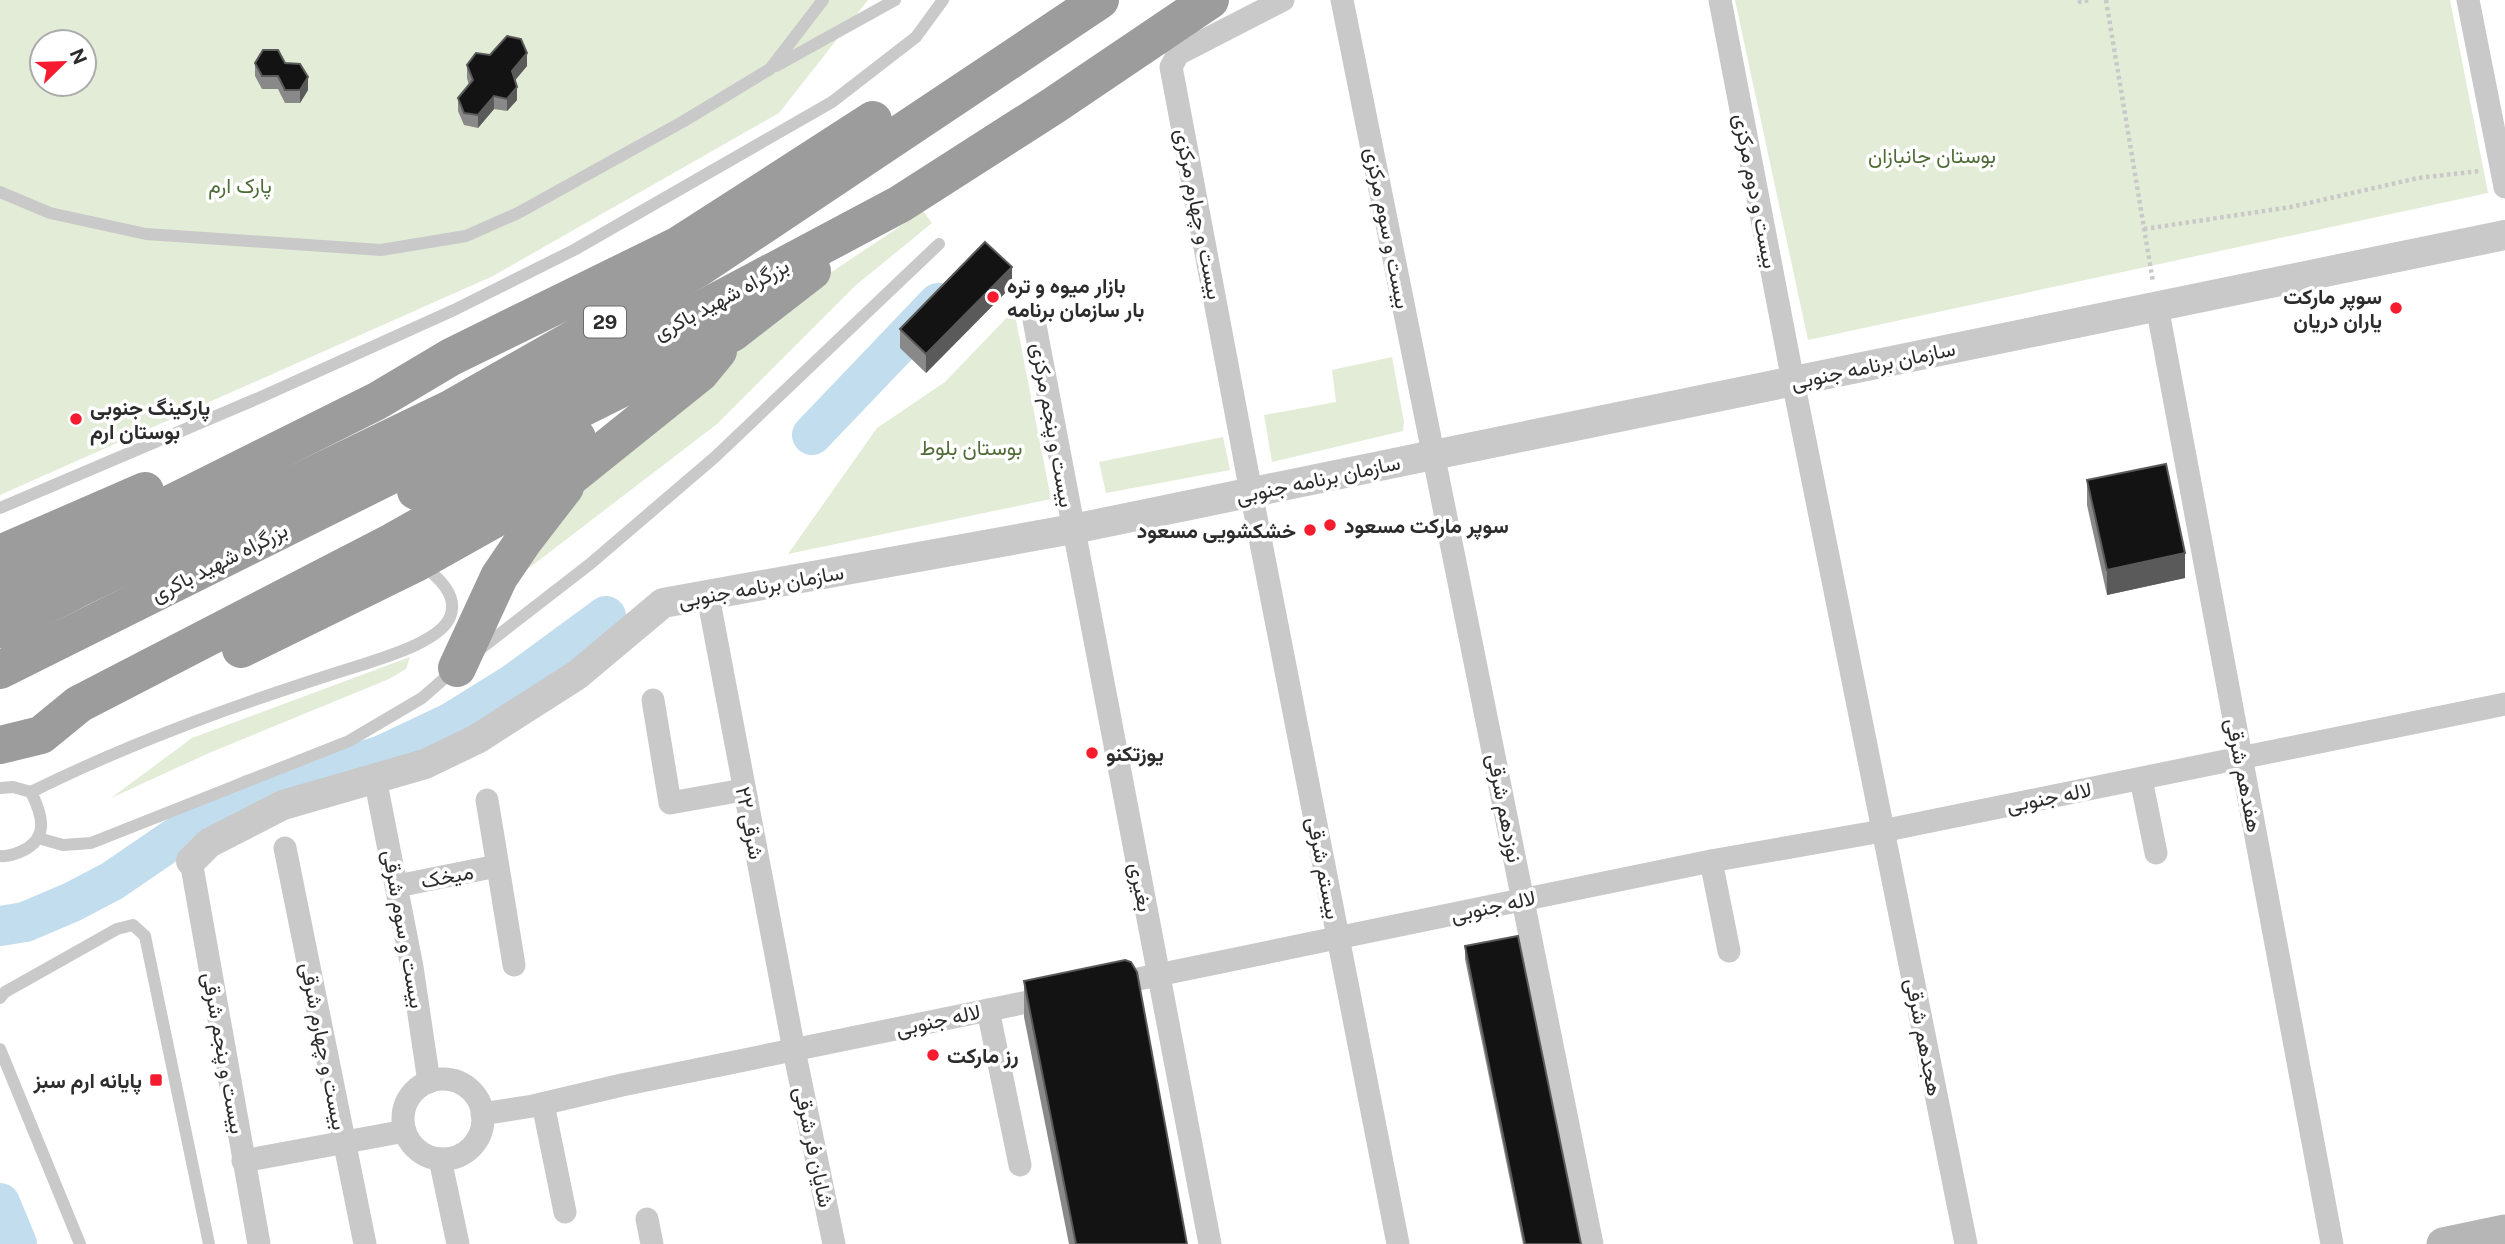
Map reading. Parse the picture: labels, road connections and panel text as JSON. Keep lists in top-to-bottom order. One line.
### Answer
{"streets":{"highway":["بزرگراه شهید باکری","29"],"street":["بیست و دوم مرکزی","بیست و چهارم مرکزی","بیست و سوم مرکزی","سازمان برنامه جنوبی","بیست و پنجم مرکزی","هفدهم شرقی","لاله جنوبی","نوزدهم شرقی","۲۲ شرقی","بیستم شرقی","میخک","بغیری","بیست و سوم شرقی","هجدهم شرقی","بیست و چهارم شرقی","بیست و پنجم شرقی","شایان فر شرقی"]},"crossings":[["بیست و دوم مرکزی","سازمان برنامه جنوبی"],["بیست و دوم مرکزی","لاله جنوبی"],["بیست و دوم مرکزی","هجدهم شرقی"],["بیست و چهارم مرکزی","سازمان برنامه جنوبی"],["بیست و چهارم مرکزی","بیستم شرقی"],["بیست و سوم مرکزی","سازمان برنامه جنوبی"],["بیست و سوم مرکزی","نوزدهم شرقی"],["بزرگراه شهید باکری","29"],["سازمان برنامه جنوبی","بیست و پنجم مرکزی"],["سازمان برنامه جنوبی","هفدهم شرقی"],["سازمان برنامه جنوبی","نوزدهم شرقی"],["سازمان برنامه جنوبی","۲۲ شرقی"],["سازمان برنامه جنوبی","بیستم شرقی"],["سازمان برنامه جنوبی","بغیری"],["سازمان برنامه جنوبی","بیست و سوم شرقی"],["سازمان برنامه جنوبی","بیست و پنجم شرقی"],["بیست و پنجم مرکزی","بغیری"],["هفدهم شرقی","لاله جنوبی"],["لاله جنوبی","نوزدهم شرقی"],["لاله جنوبی","۲۲ شرقی"],["لاله جنوبی","بیستم شرقی"],["لاله جنوبی","بغیری"],["لاله جنوبی","بیست و سوم شرقی"],["لاله جنوبی","هجدهم شرقی"],["لاله جنوبی","شایان فر شرقی"],["۲۲ شرقی","شایان فر شرقی"],["میخک","بیست و سوم شرقی"]],"parks":["بوستان جانبازان","پارک ارم","بوستان بلوط"],"places":{"other":["بازار میوه و تره بار سازمان برنامه","سوپر مارکت یاران دریان","پارکینگ جنوبی بوستان ارم","سوپر مارکت مسعود","خشکشویی مسعود","یوزتکنو","رز مارکت"],"transit":["پایانه ارم سبز"]},"north":"top right"}
